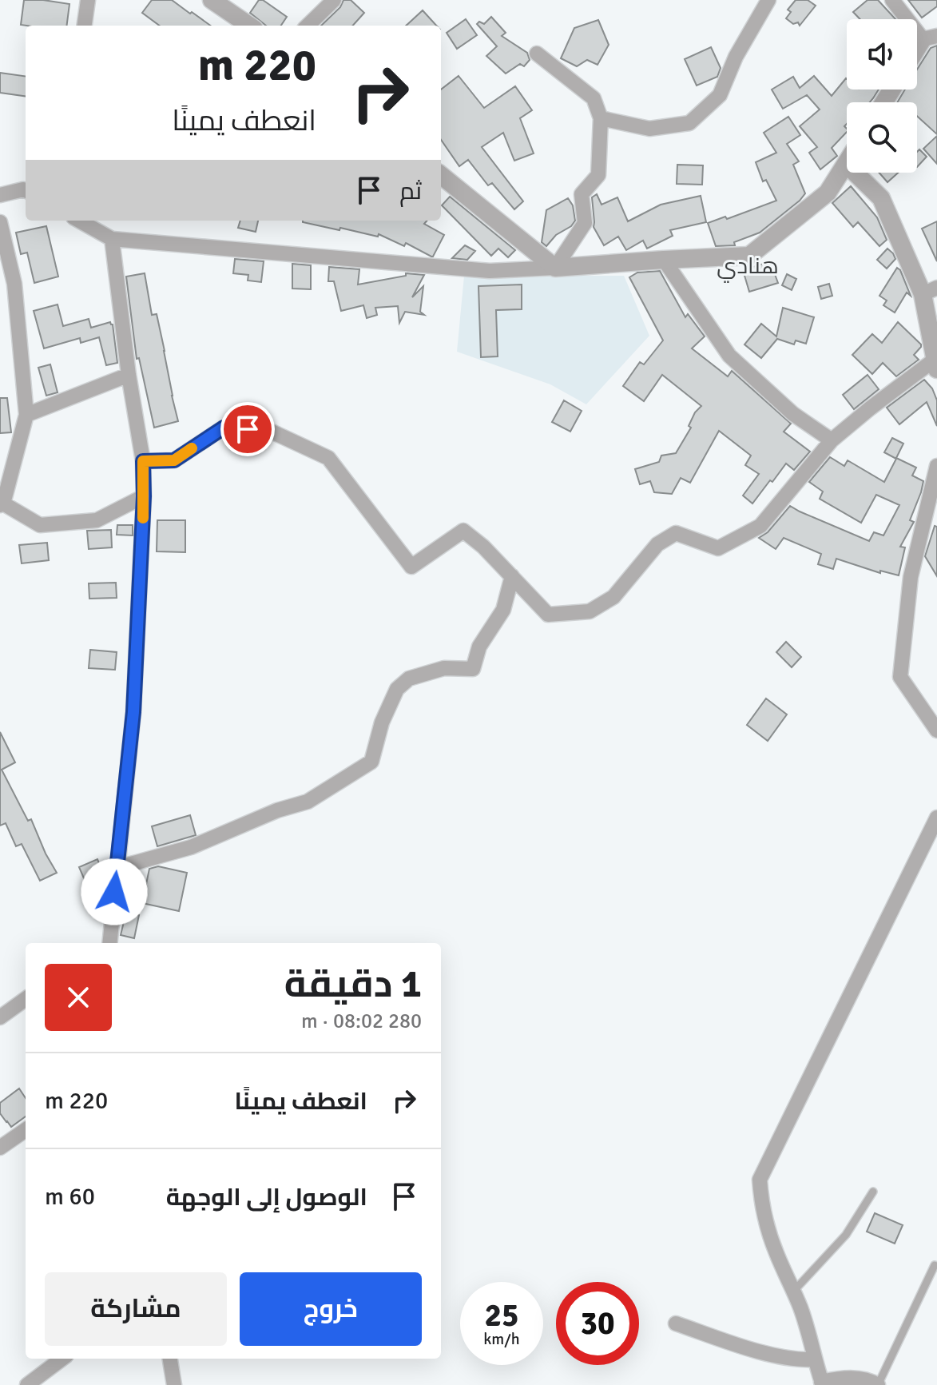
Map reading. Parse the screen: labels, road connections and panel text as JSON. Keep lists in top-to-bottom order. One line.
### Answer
{"districts":["هنادي"],"page":{"turn":["220 m","انعطف يمينًا"],"then":"ثم","heading":["1 دقيقة","280 m · 08:02"],"list":[{"name":"انعطف يمينًا","value":"220 m"},{"name":"الوصول إلى الوجهة","value":"60 m"}],"buttons":["خروج","مشاركة"],"speed":"25 km/h","limit":"30"}}
